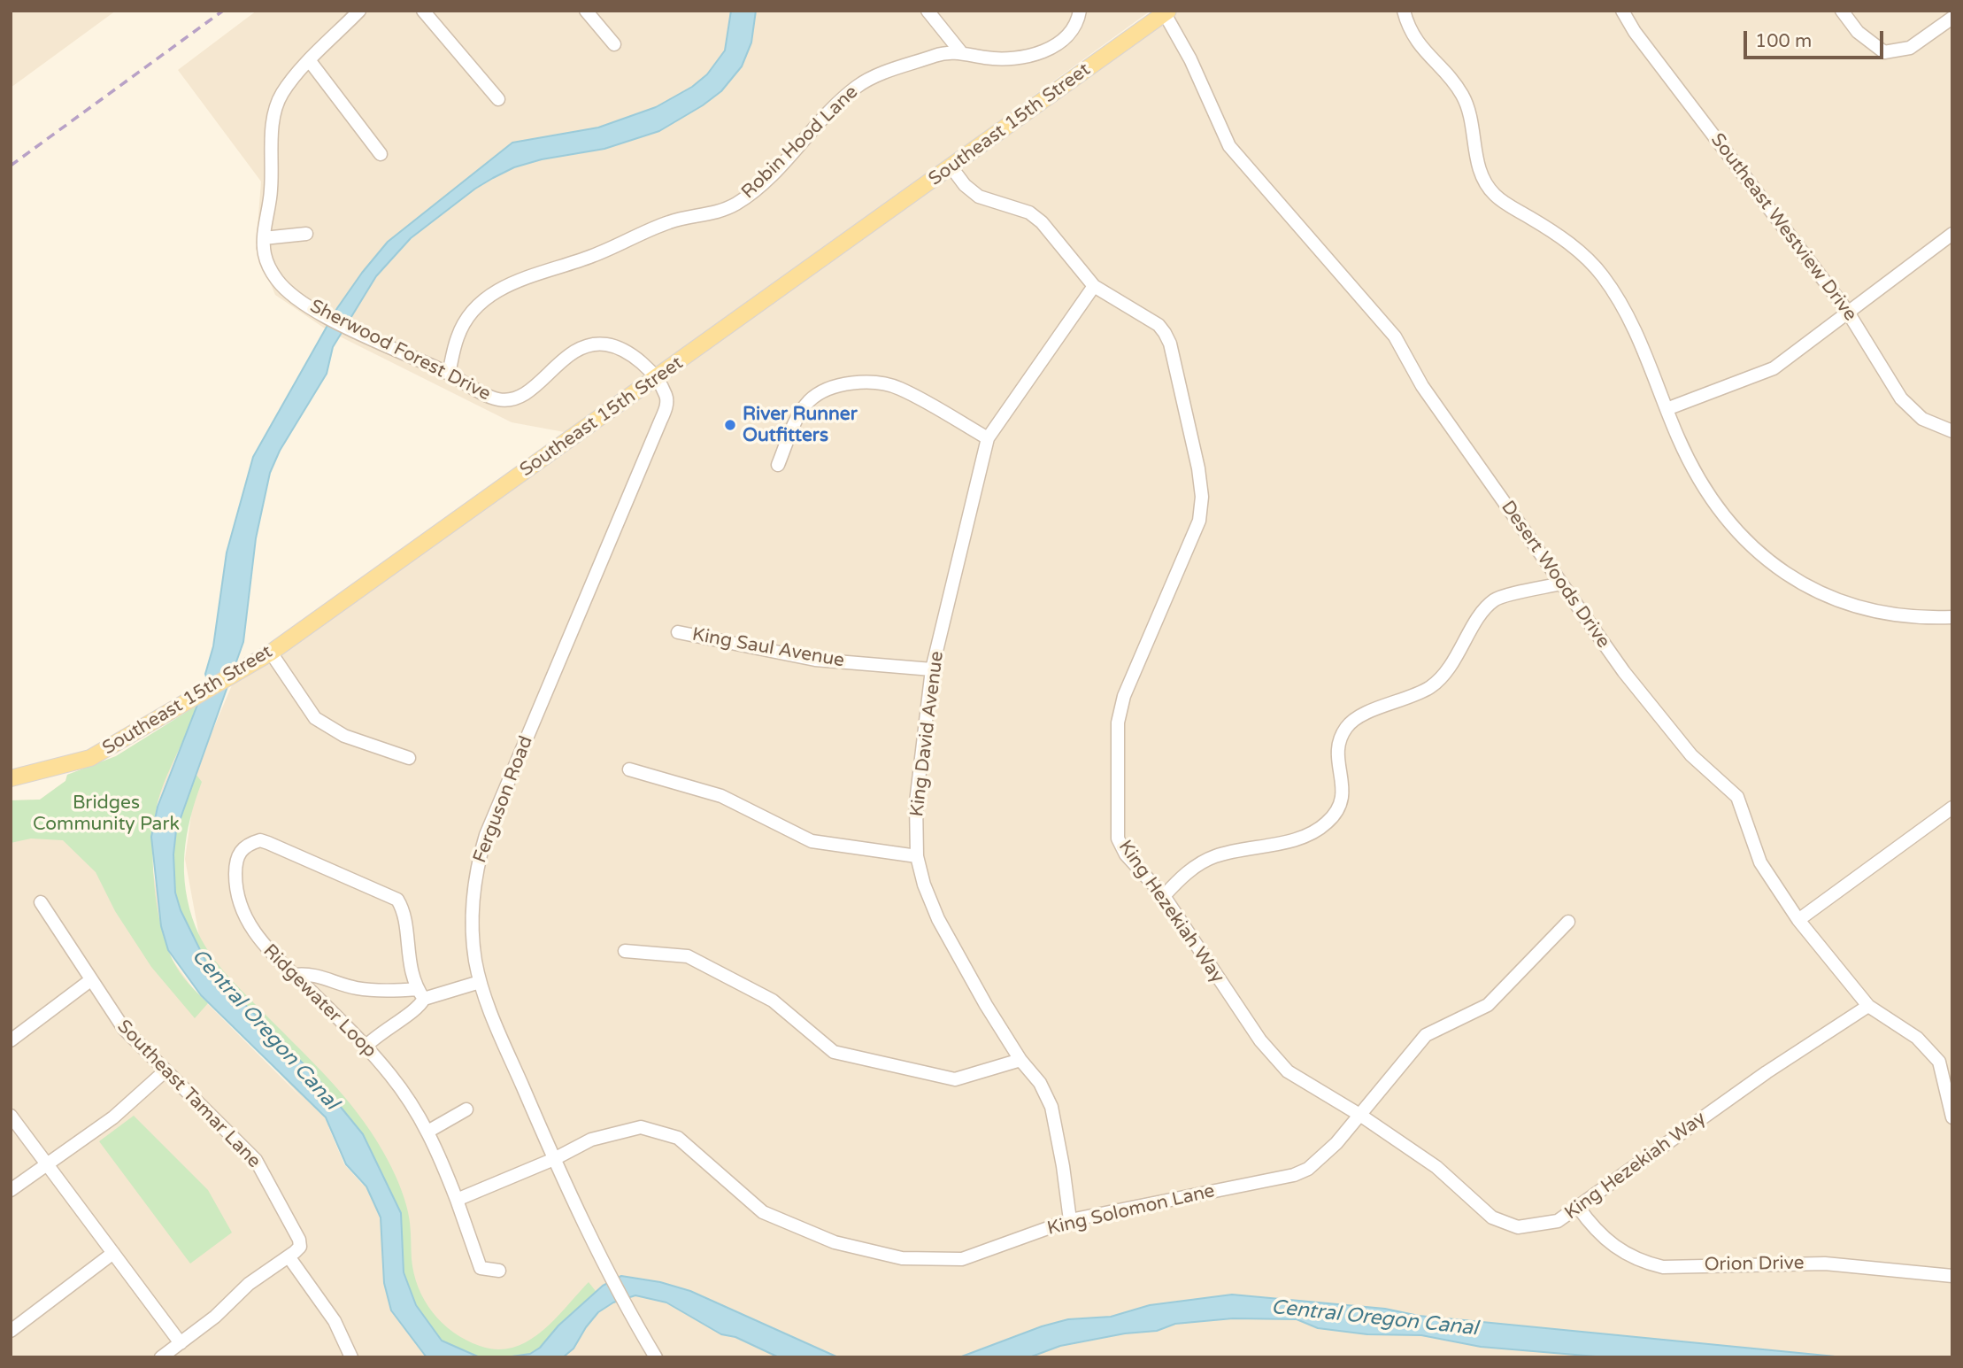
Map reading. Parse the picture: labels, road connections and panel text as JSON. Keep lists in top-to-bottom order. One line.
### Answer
{"streets":{"main road":["Southeast 15th Street"],"street":["Robin Hood Lane","Southeast Westview Drive","Sherwood Forest Drive","Desert Woods Drive","King Saul Avenue","King David Avenue","Ferguson Road","King Hezekiah Way","Ridgewater Loop","Southeast Tamar Lane","King Solomon Lane","Orion Drive"]},"crossings":[["Southeast 15th Street","Sherwood Forest Drive"],["Southeast 15th Street","Desert Woods Drive"],["Southeast 15th Street","Ferguson Road"],["Southeast 15th Street","King Hezekiah Way"],["Robin Hood Lane","Sherwood Forest Drive"],["Sherwood Forest Drive","Ferguson Road"],["Desert Woods Drive","King Hezekiah Way"],["King Saul Avenue","King David Avenue"],["King David Avenue","King Hezekiah Way"],["King David Avenue","King Solomon Lane"],["Ferguson Road","King Solomon Lane"],["King Hezekiah Way","King Solomon Lane"],["King Hezekiah Way","Orion Drive"]],"water":["Central Oregon Canal"],"parks":["Bridges Community Park"],"places":["River Runner Outfitters"],"scale_bar":"100 m"}
